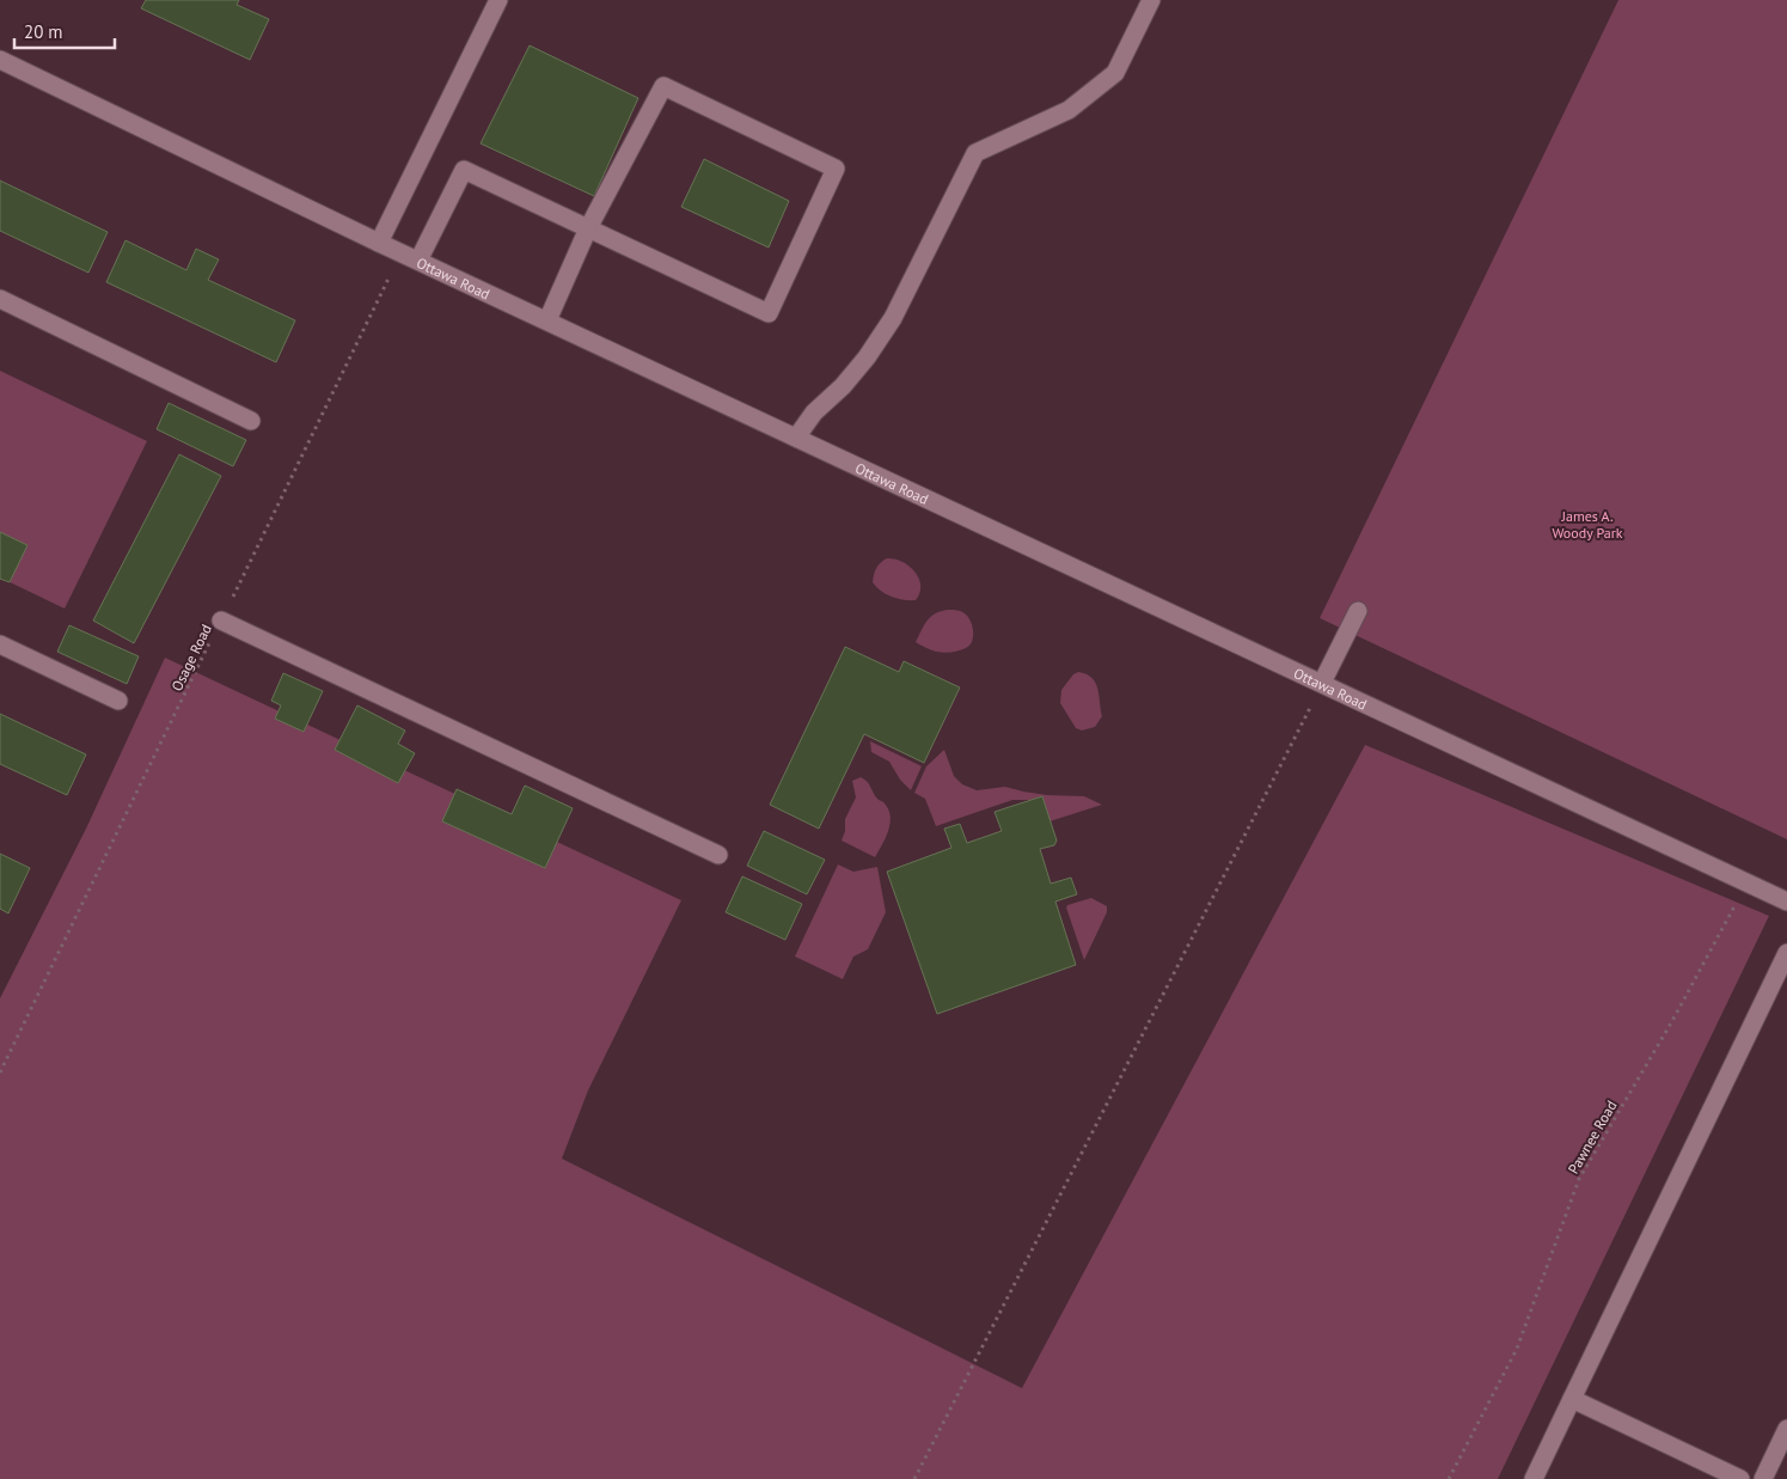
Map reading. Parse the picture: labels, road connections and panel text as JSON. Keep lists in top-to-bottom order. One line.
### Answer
{"streets":{"street":["Ottawa Road"],"path":["Osage Road","Pawnee Road"]},"crossings":[["Ottawa Road","Osage Road"],["Ottawa Road","Pawnee Road"]],"parks":["James A. Woody Park"],"scale_bar":"20 m"}
